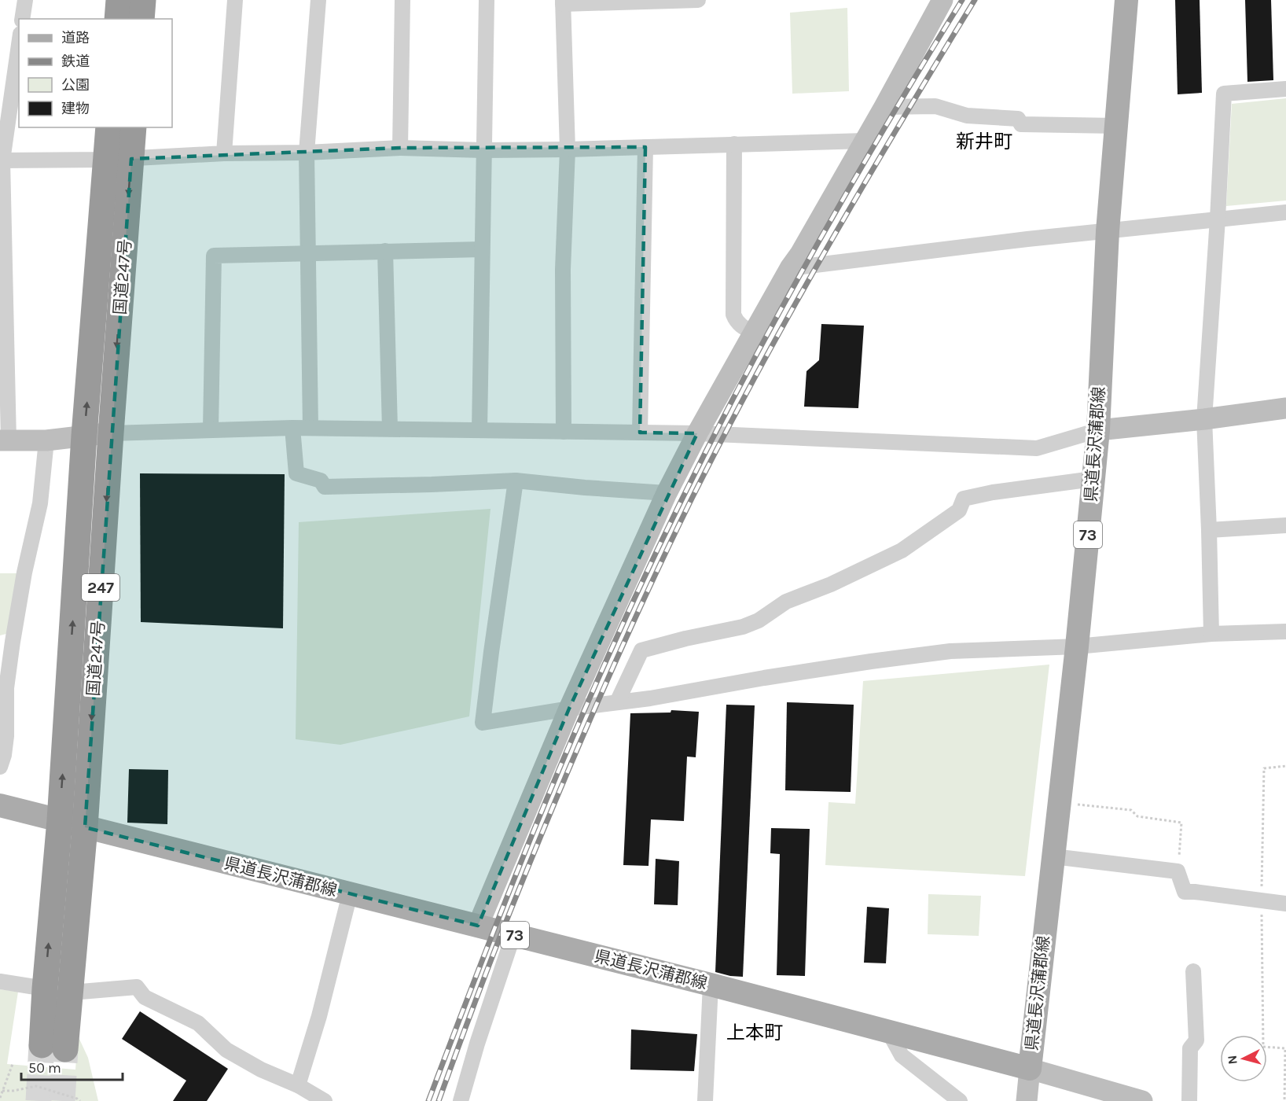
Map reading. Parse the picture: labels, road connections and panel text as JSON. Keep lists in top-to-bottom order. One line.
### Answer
{"streets":{"highway":["国道247号","247"],"main road":["県道長沢蒲郡線","73"]},"crossings":[["国道247号","県道長沢蒲郡線"]],"districts":["新井町","上本町"],"legend":["道路","鉄道","公園","建物"],"scale_bar":"50 m","north":"left"}
